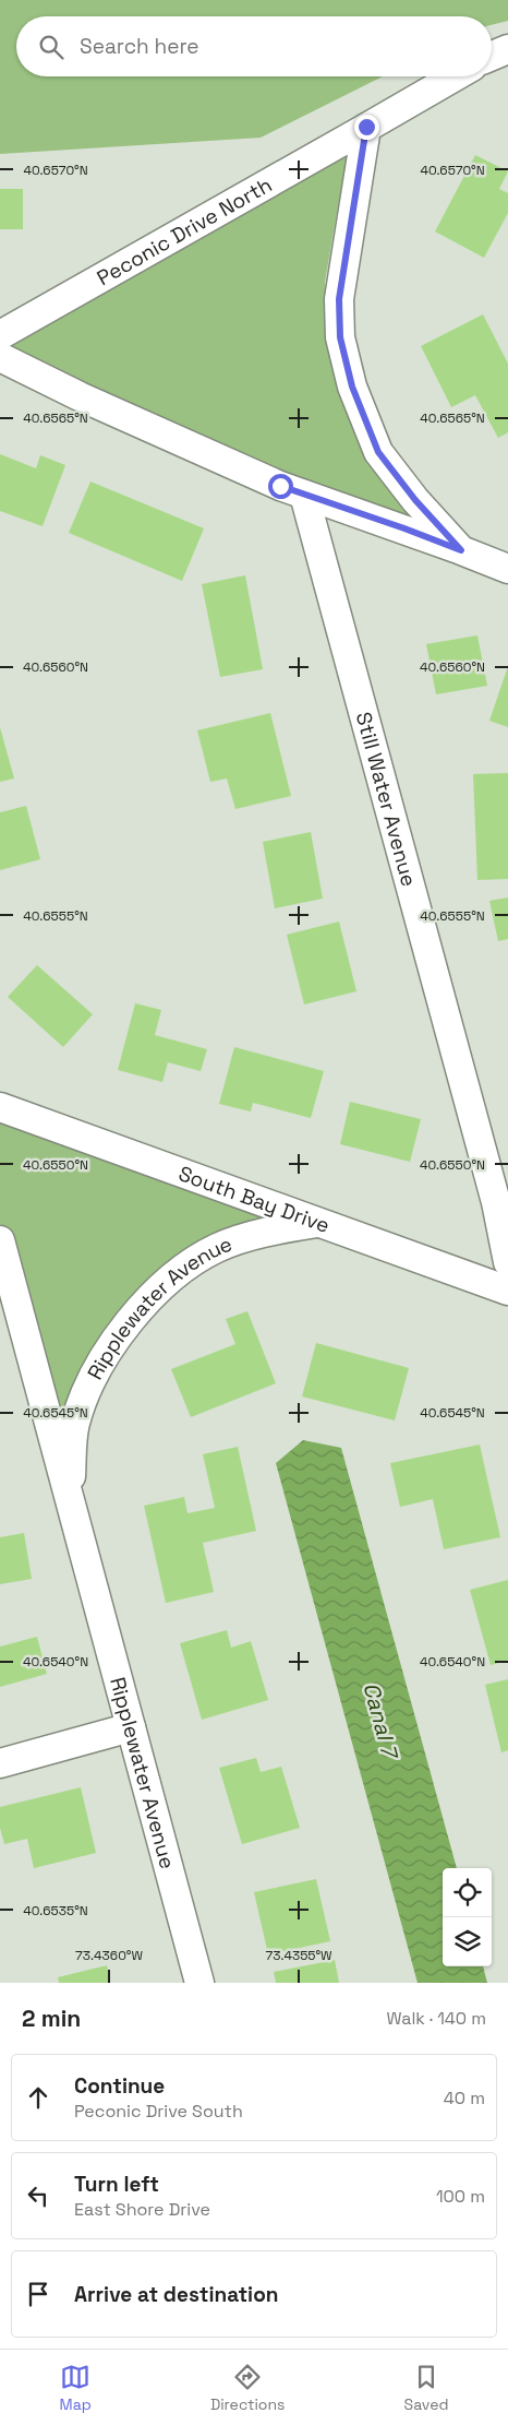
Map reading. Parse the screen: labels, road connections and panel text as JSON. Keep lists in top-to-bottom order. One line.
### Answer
{"streets":{"street":["Peconic Drive North","Still Water Avenue","South Bay Drive","Ripplewater Avenue"]},"crossings":[["South Bay Drive","Ripplewater Avenue"]],"water":["Canal 7"],"page":{"search":"Search here","heading":["2 min","Walk · 140 m"],"list":[["Continue","Peconic Drive South","40 m"],["Turn left","East Shore Drive","100 m"],"Arrive at destination"],"nav":["Map","Directions","Saved"]},"coordinates":["40.6570°N","40.6565°N","40.6560°N","40.6555°N","40.6550°N","40.6545°N","40.6540°N","40.6535°N","73.4360°W","73.4355°W"]}
